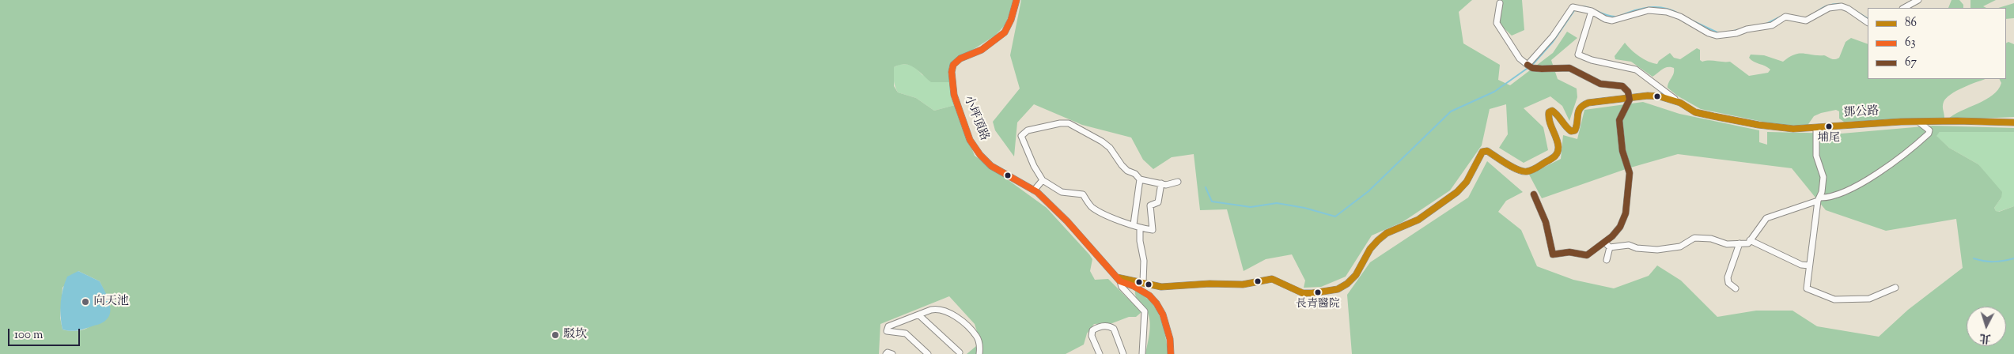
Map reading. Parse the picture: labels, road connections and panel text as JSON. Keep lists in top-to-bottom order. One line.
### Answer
{"streets":{"street":["鄧公路","小坪頂路"]},"crossings":[["鄧公路","小坪頂路"]],"places":["埔尾","長青醫院","向天池","駁坎"],"lines":["transit line 63","transit line 67","transit line 86"],"legend":["86","63","67"],"scale_bar":"100 m","north":"bottom"}
